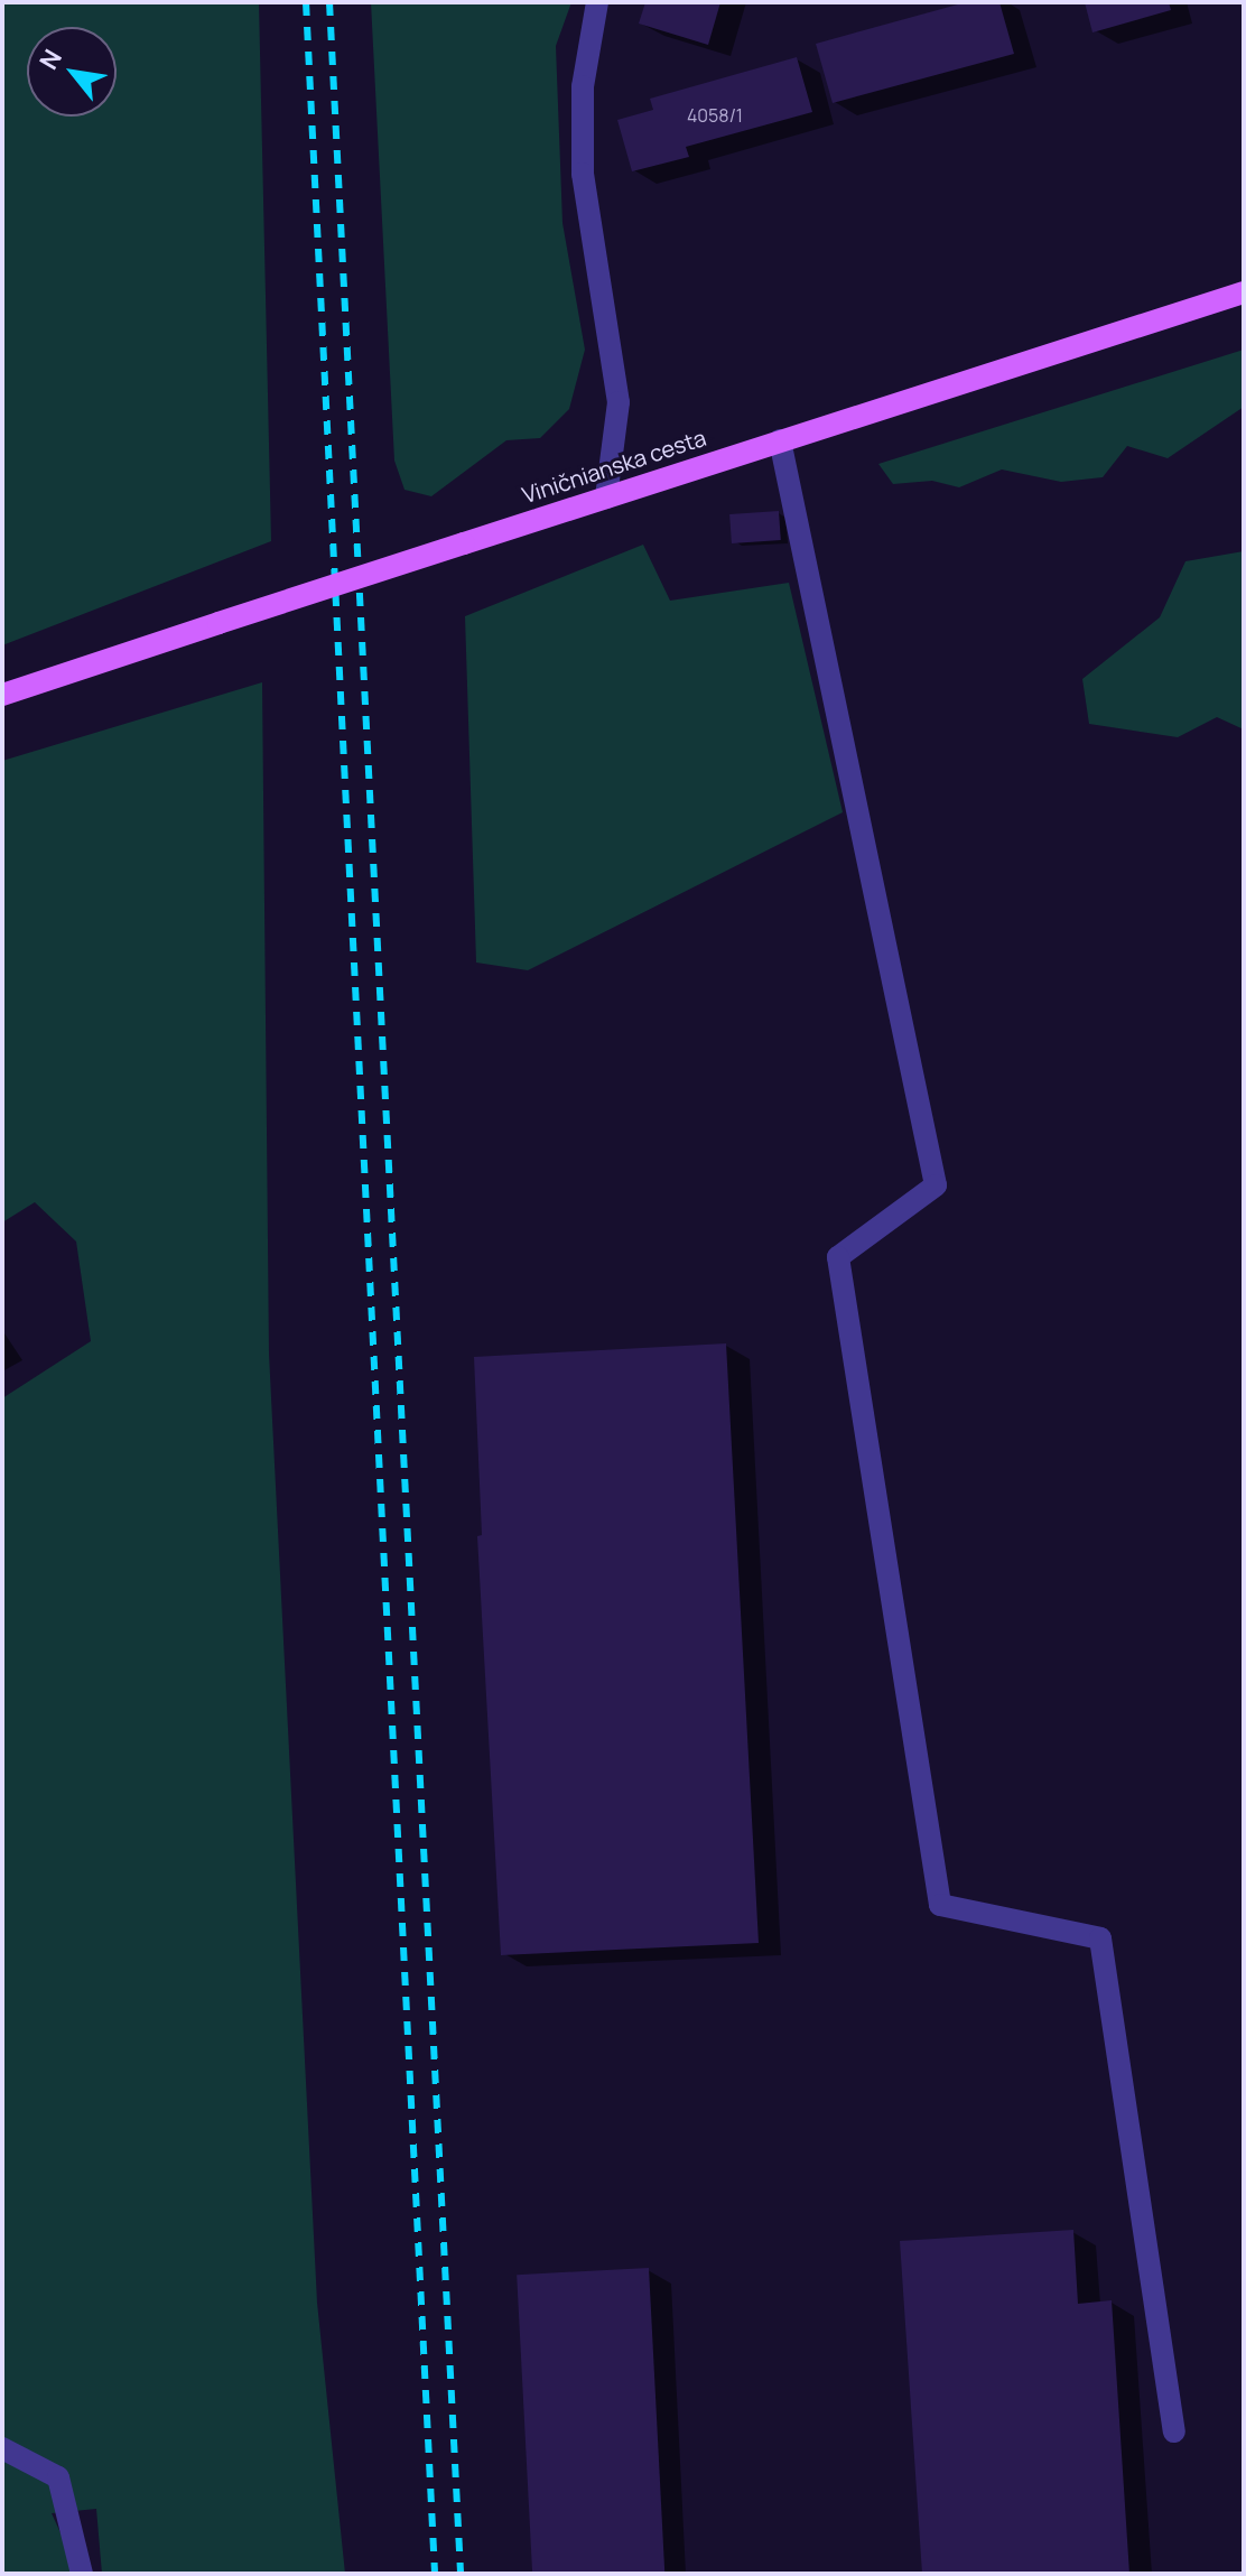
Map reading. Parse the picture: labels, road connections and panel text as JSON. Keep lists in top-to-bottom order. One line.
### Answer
{"streets":{"main road":["Viničnianska cesta"]},"house_numbers":["4058/1"],"north":"top left"}
